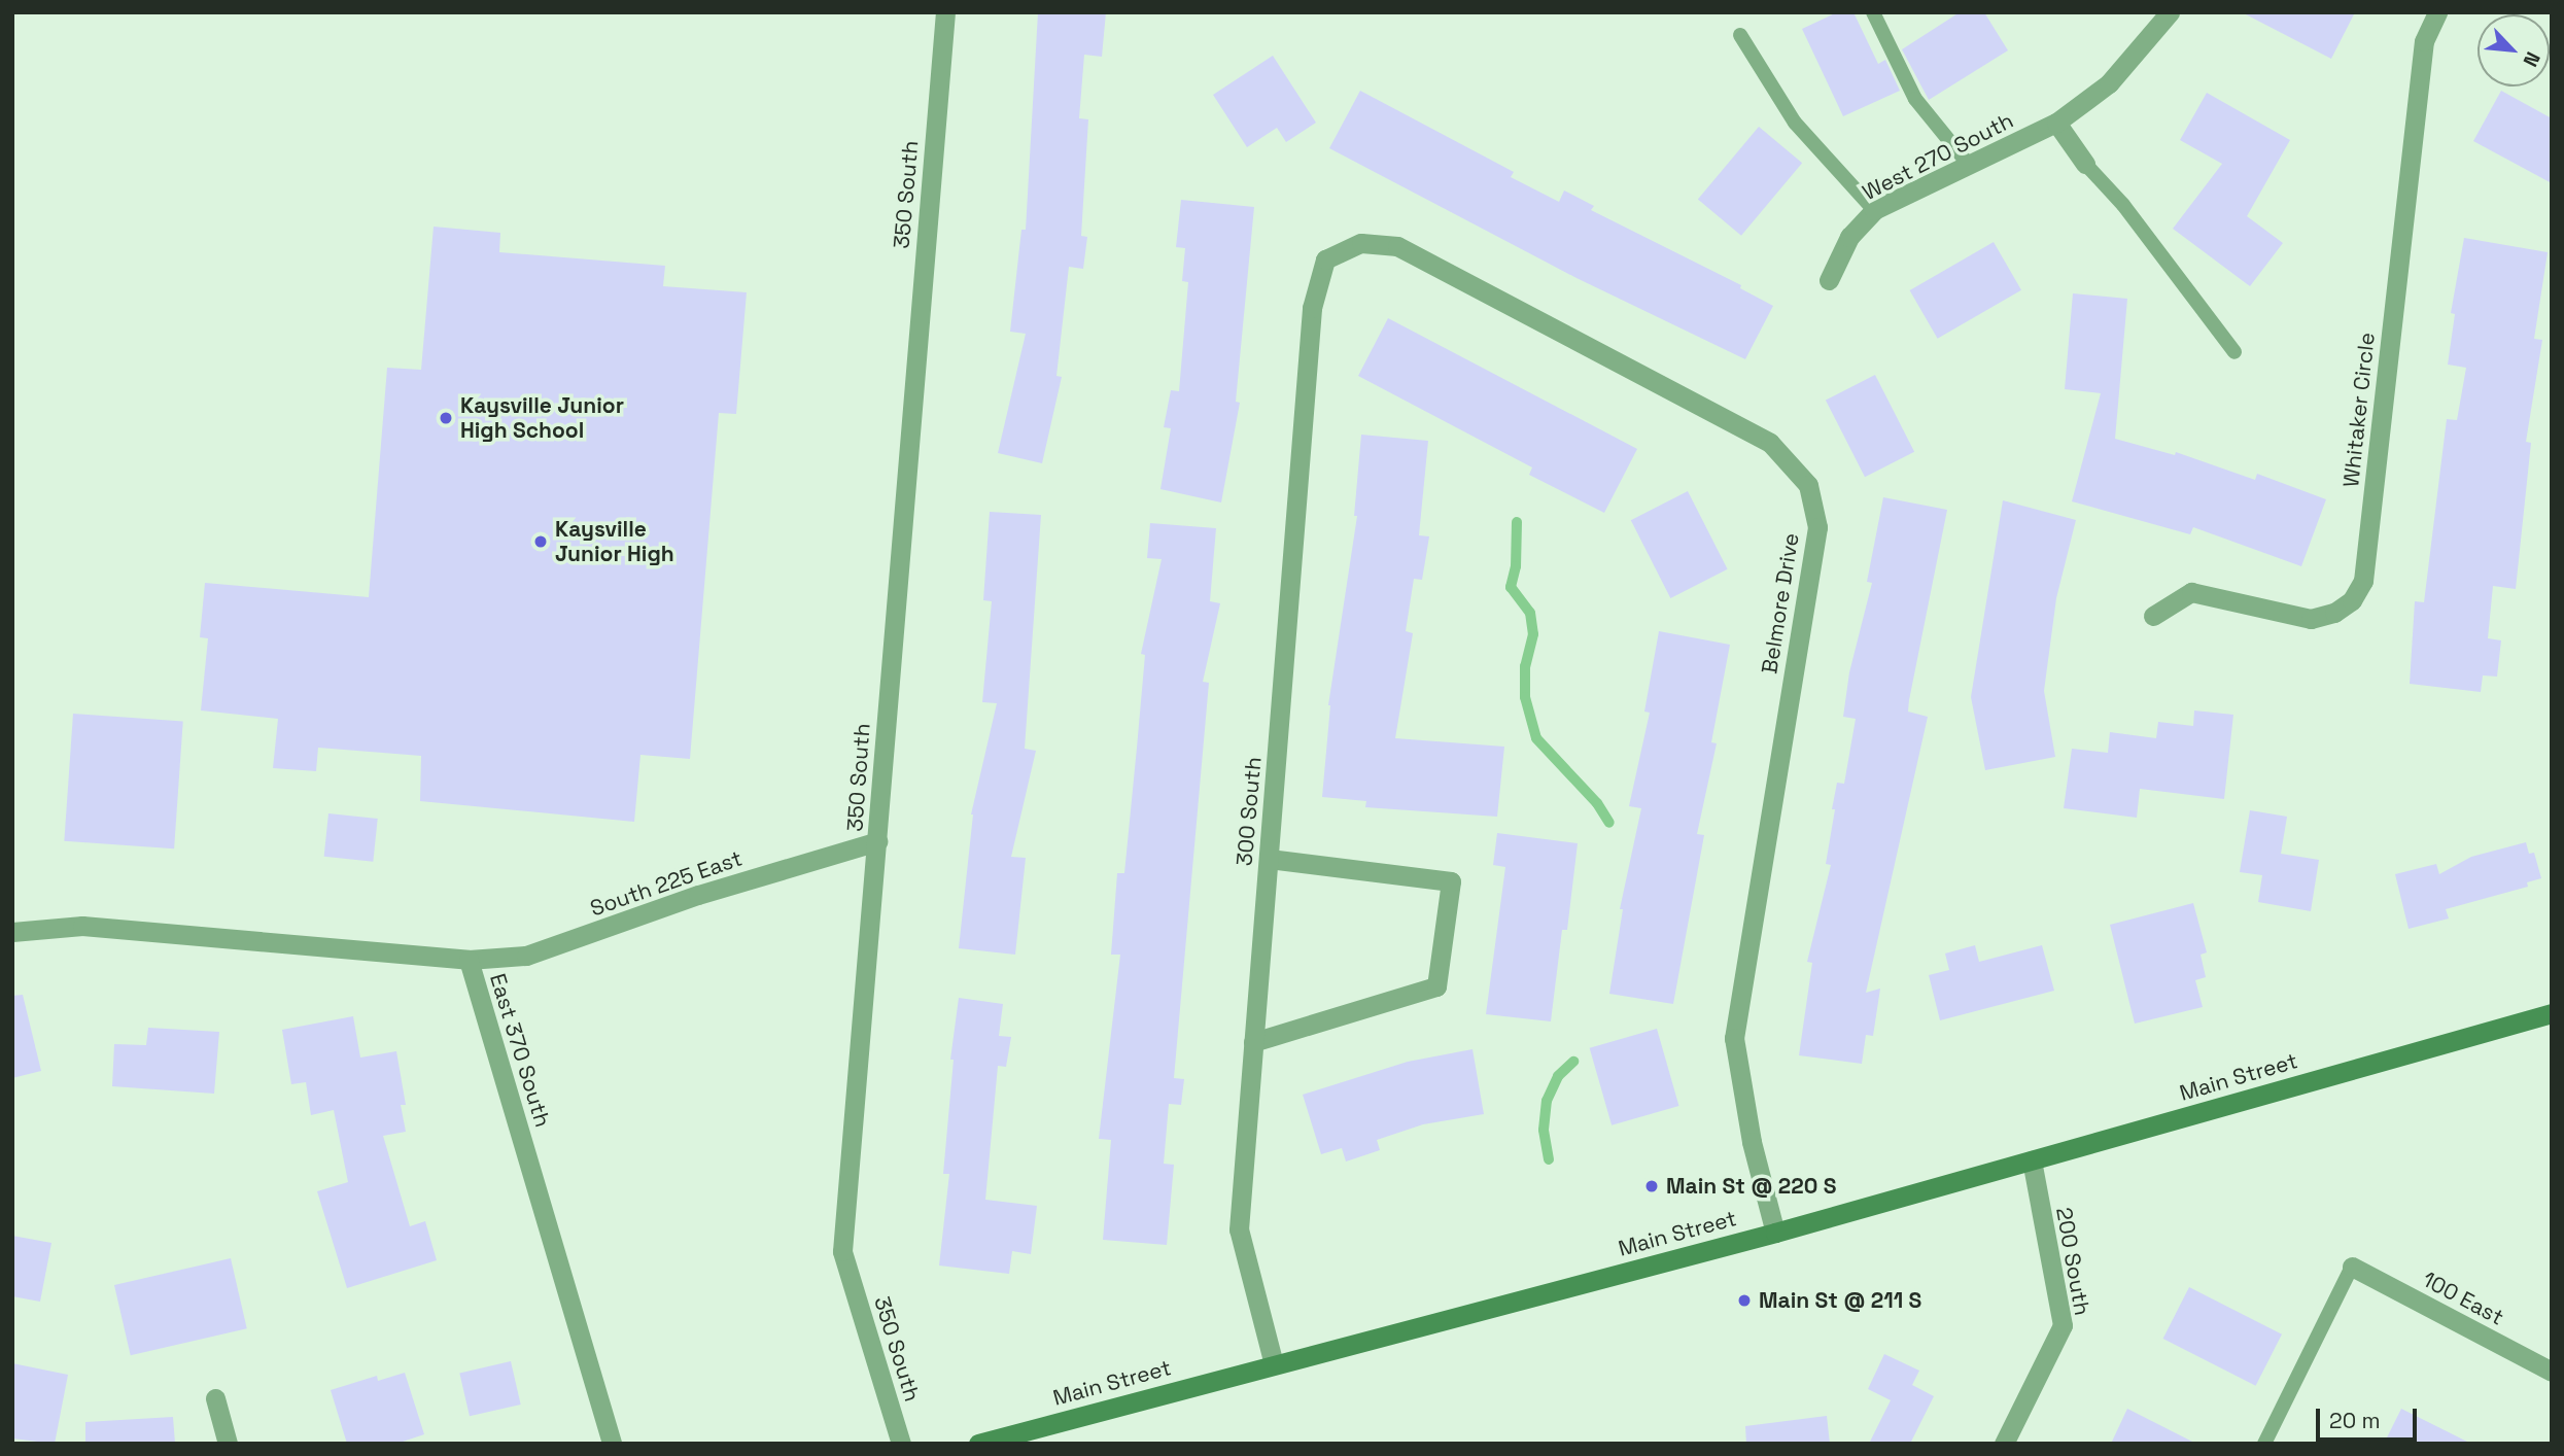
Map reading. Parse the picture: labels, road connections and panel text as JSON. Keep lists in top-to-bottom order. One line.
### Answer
{"streets":{"main road":["Main Street"],"street":["West 270 South","350 South","Whitaker Circle","Belmore Drive","300 South","South 225 East","East 370 South","200 South","100 East"]},"crossings":[["350 South","South 225 East"],["Belmore Drive","300 South"],["Belmore Drive","Main Street"],["300 South","Main Street"],["South 225 East","East 370 South"],["Main Street","200 South"]],"places":["Kaysville Junior High School","Kaysville Junior High","Main St @ 220 S","Main St @ 211 S"],"scale_bar":"20 m","north":"bottom right"}
